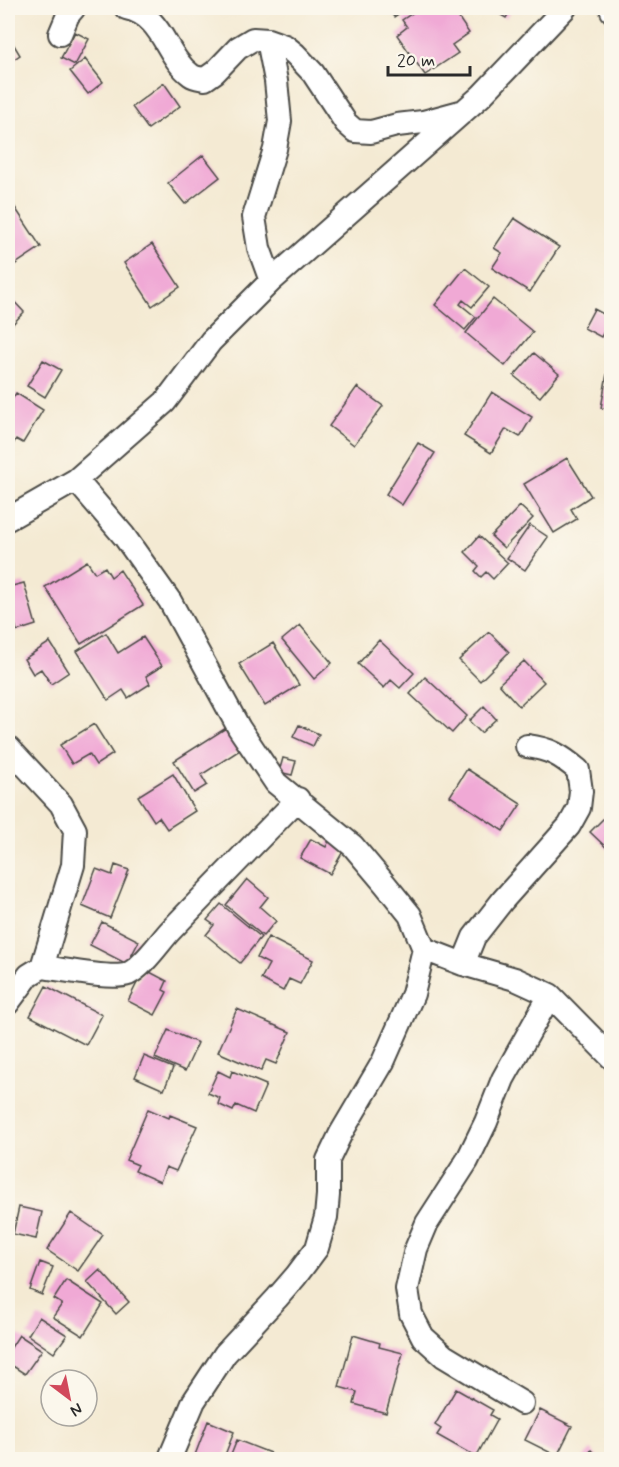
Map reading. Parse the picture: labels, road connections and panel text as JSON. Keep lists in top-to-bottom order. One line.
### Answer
{"scale_bar":"20 m","north":"bottom right"}
